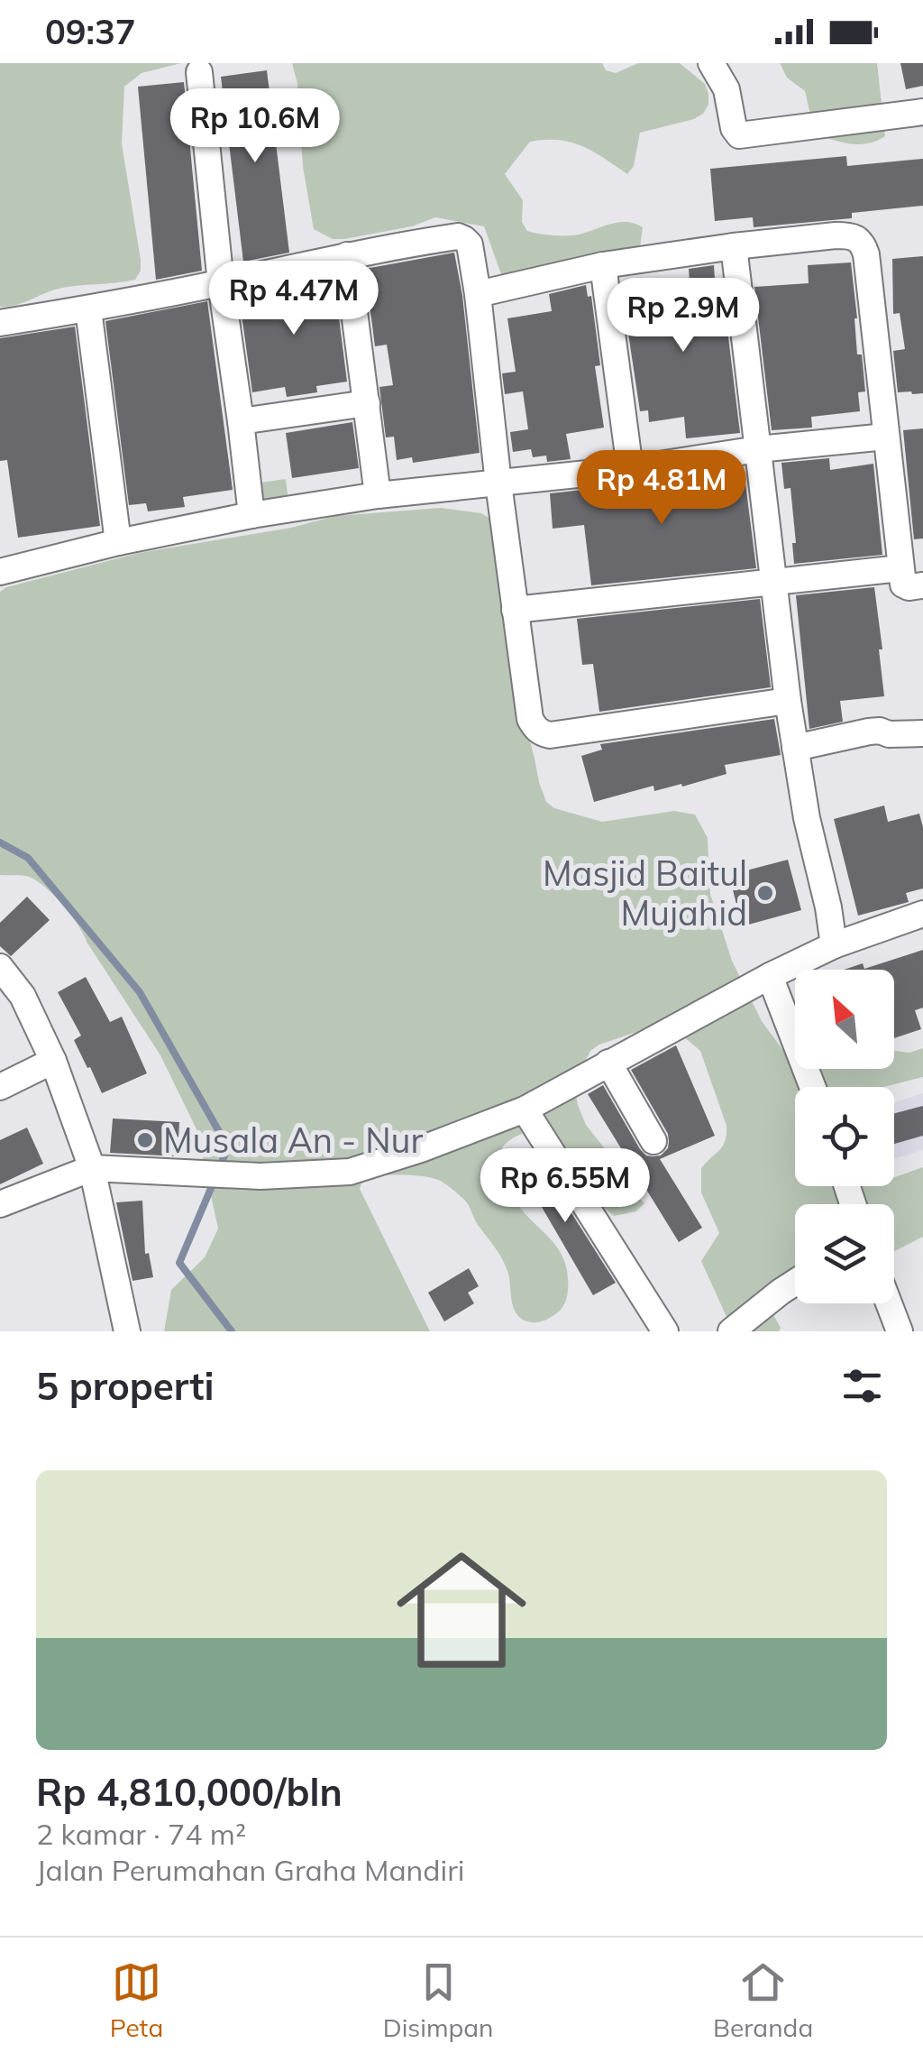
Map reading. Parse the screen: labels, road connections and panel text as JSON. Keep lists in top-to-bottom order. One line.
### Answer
{"places":["Masjid Baitul Mujahid","Musala An - Nur"],"north":"top left","page":{"status":"09:37","price":["Rp 10.6M","Rp 4.47M","Rp 2.9M","Rp 4.81M","Rp 6.55M"],"heading":"5 properti","list":[{"name":"Rp 4,810,000/bln","note":"2 kamar · 74 m² · Jalan Perumahan Graha Mandiri"}],"tabs":["Peta","Disimpan","Beranda"]}}
